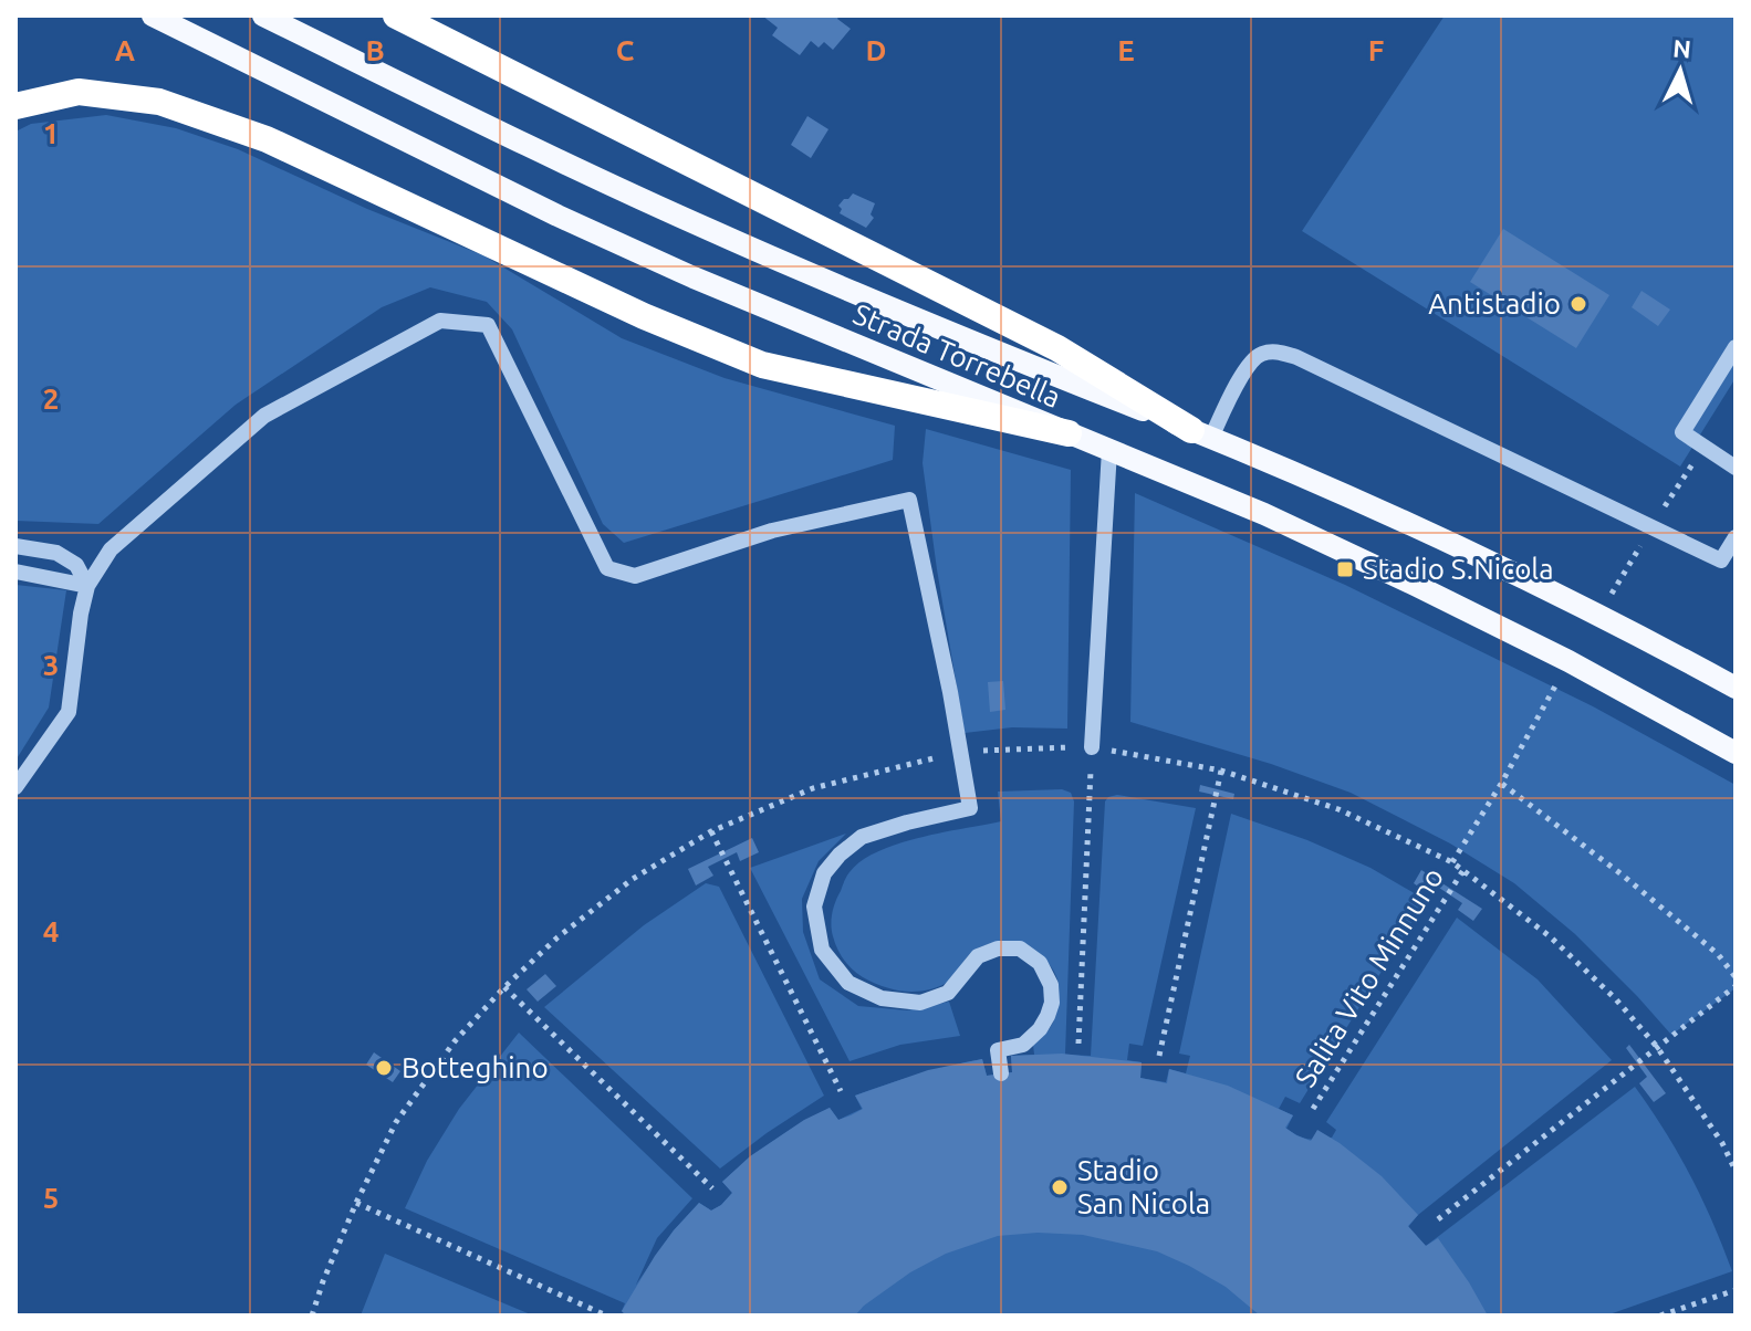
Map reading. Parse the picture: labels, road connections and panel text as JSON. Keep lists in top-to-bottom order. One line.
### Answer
{"streets":{"main road":["Strada Torrebella"],"path":["Salita Vito Minnuno"]},"places":{"other":["Antistadio","Botteghino","Stadio San Nicola"],"transit":["Stadio S.Nicola"]},"north":"top","grid":{"columns":["A","B","C","D","E","F"],"rows":["1","2","3","4","5"]}}
